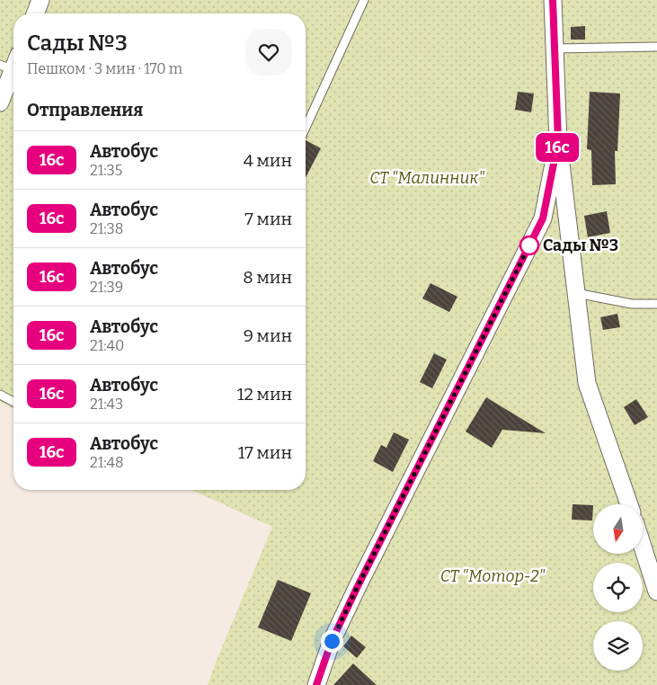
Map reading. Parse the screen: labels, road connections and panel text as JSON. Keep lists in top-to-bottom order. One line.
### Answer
{"parks":["СТ \"Малинник\"","СТ \"Мотор-2\""],"places":["Сады №3"],"lines":["bus line 16с"],"north":"bottom","page":{"on_map":"16с","heading":[["Сады №3","Пешком · 3 мин · 170 m"],"Отправления"],"list":[{"mark":"16с","name":"Автобус","note":"21:35","value":"4 мин"},{"mark":"16с","name":"Автобус","note":"21:38","value":"7 мин"},{"mark":"16с","name":"Автобус","note":"21:39","value":"8 мин"},{"mark":"16с","name":"Автобус","note":"21:40","value":"9 мин"},{"mark":"16с","name":"Автобус","note":"21:43","value":"12 мин"},{"mark":"16с","name":"Автобус","note":"21:48","value":"17 мин"}]}}
